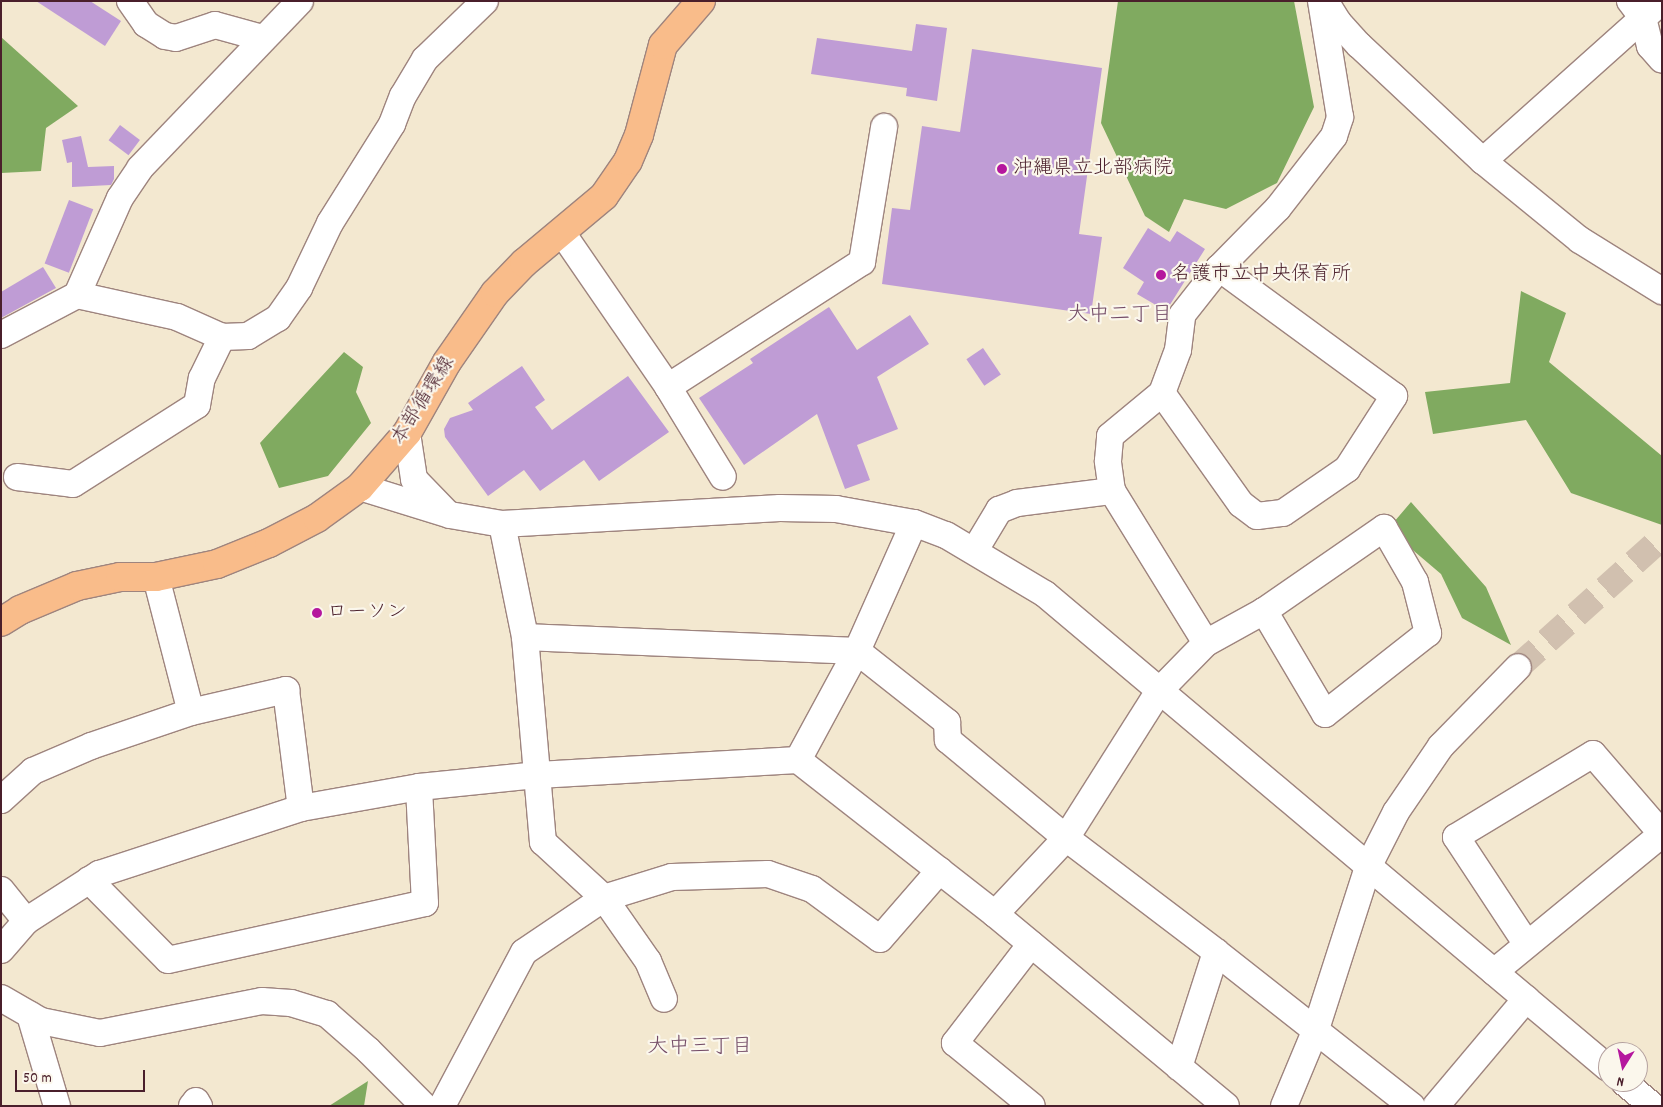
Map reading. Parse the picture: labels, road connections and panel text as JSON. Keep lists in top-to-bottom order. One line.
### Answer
{"streets":{"main road":["本部循環線"]},"districts":["大中二丁目","大中三丁目"],"places":["沖縄県立北部病院","名護市立中央保育所","ローソン"],"scale_bar":"50 m","north":"bottom"}
